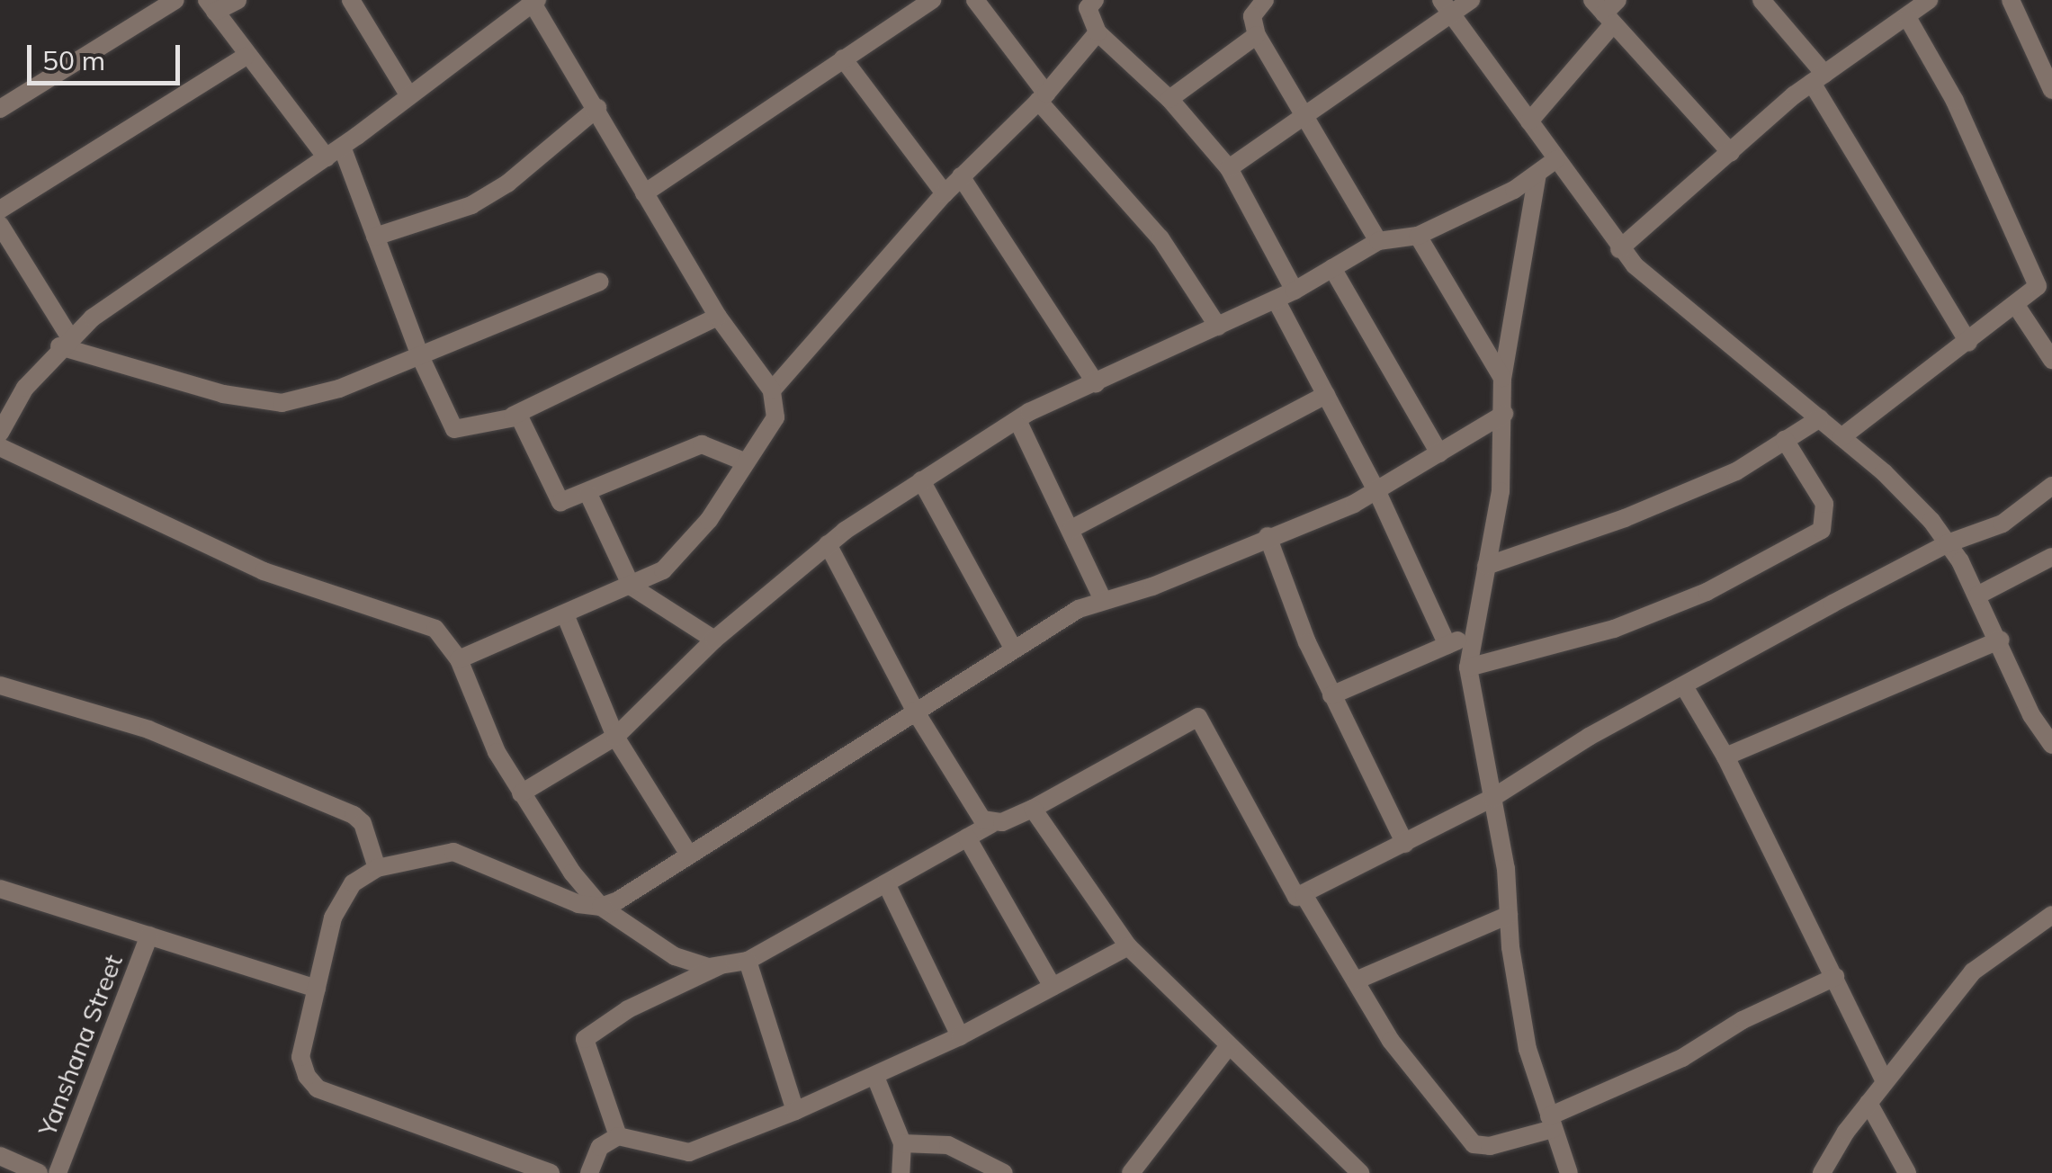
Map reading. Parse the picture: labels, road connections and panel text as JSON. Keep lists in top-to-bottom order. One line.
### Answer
{"streets":{"street":["Yanshana Street"]},"scale_bar":"50 m"}
